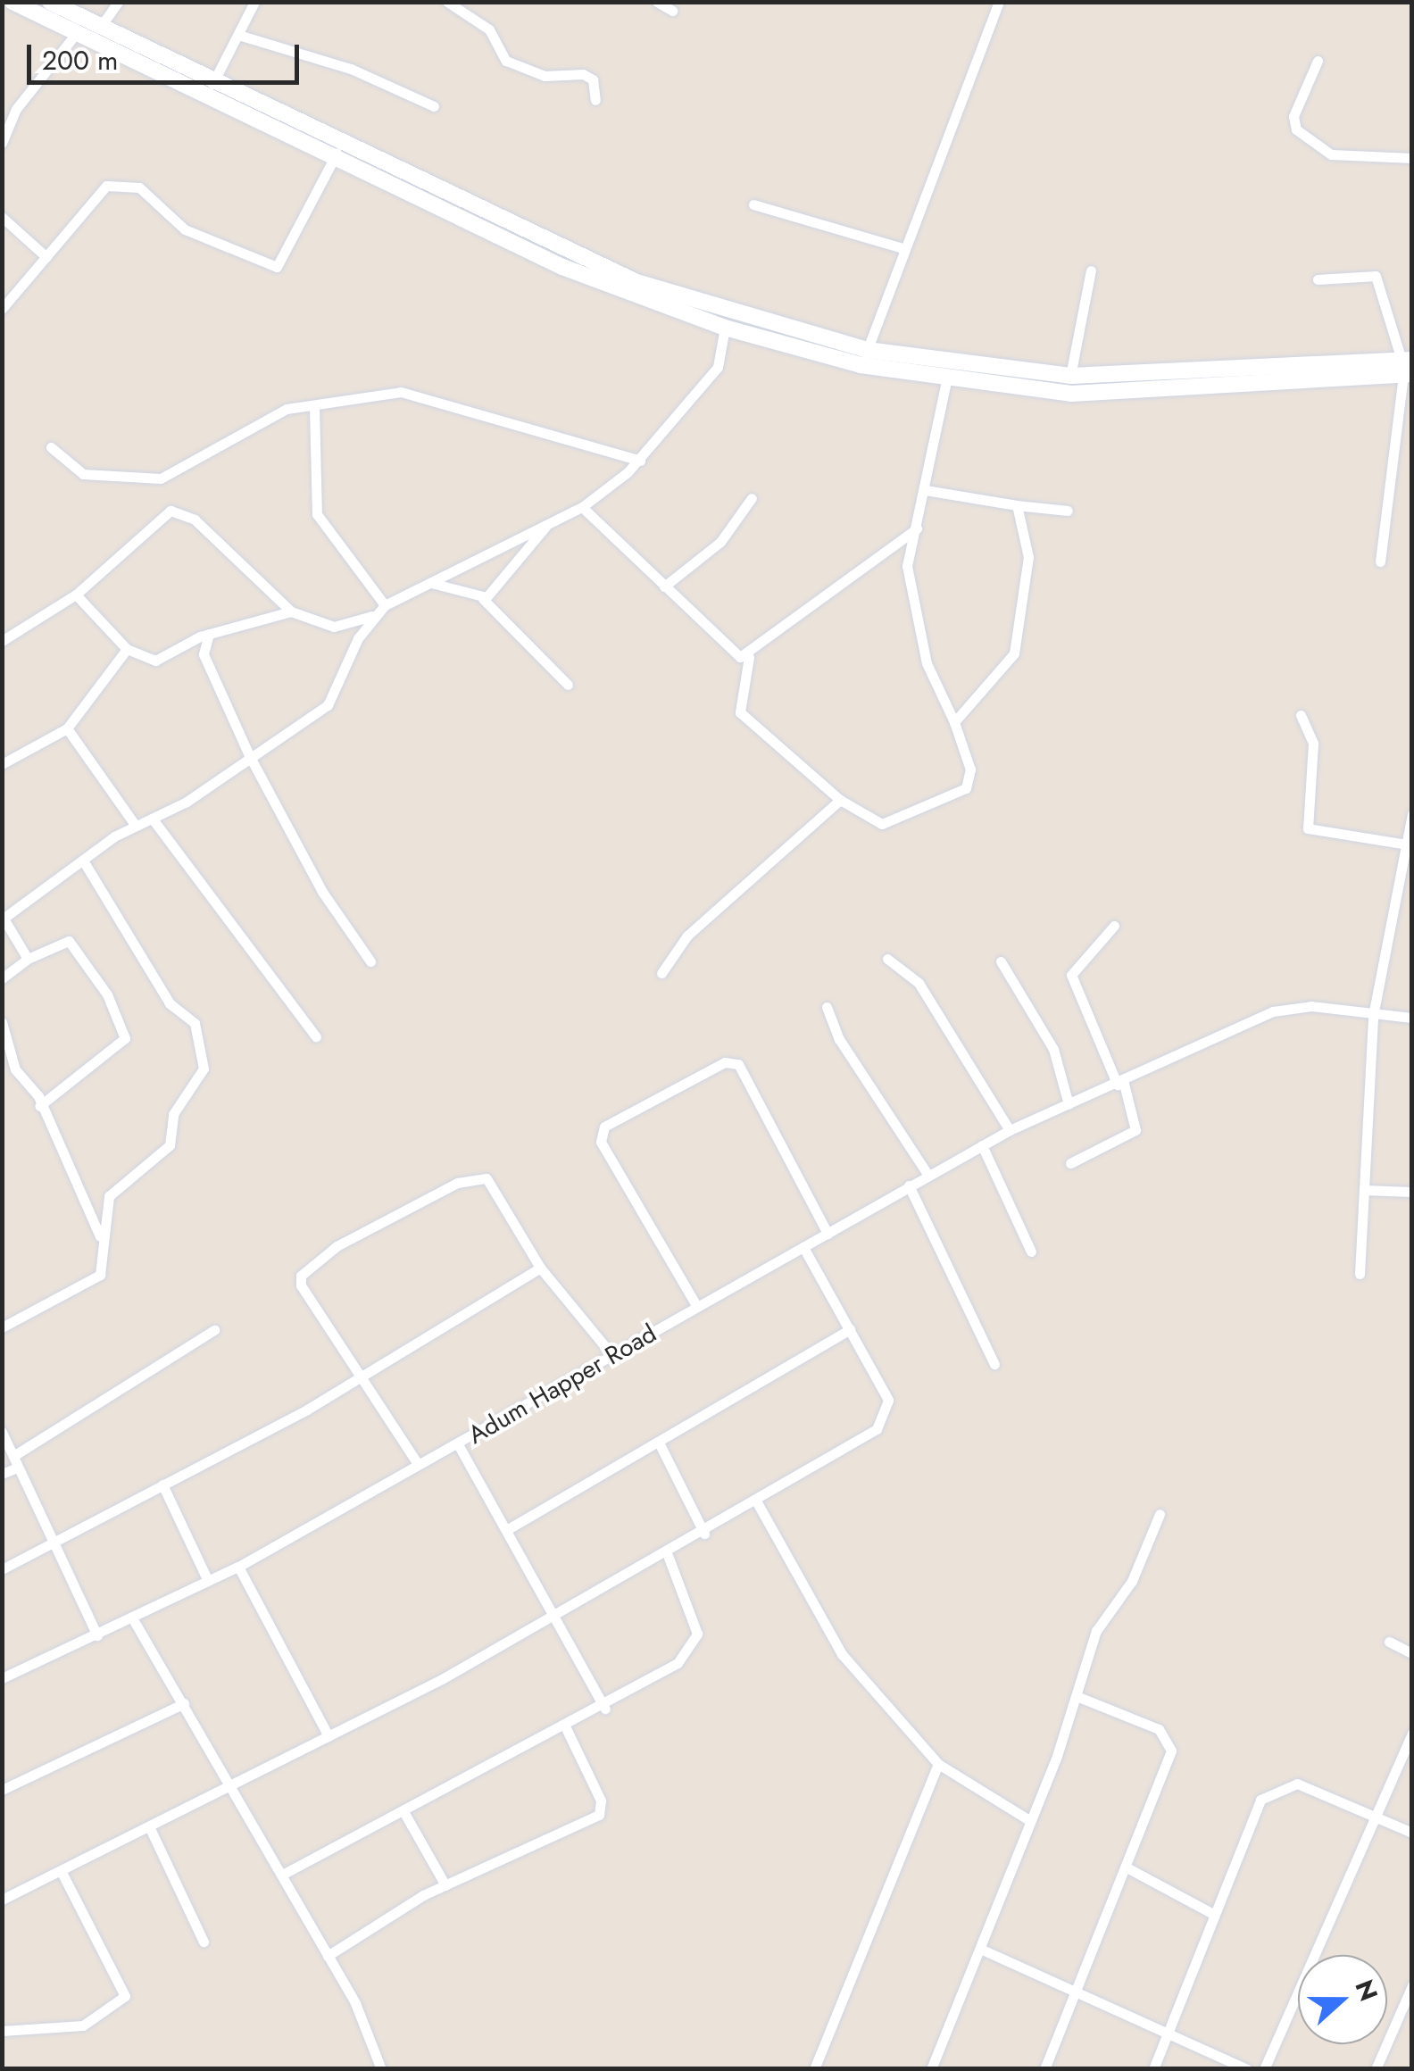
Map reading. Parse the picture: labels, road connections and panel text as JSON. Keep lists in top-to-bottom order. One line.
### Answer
{"streets":{"street":["Adum Happer Road"]},"scale_bar":"200 m","north":"right"}
